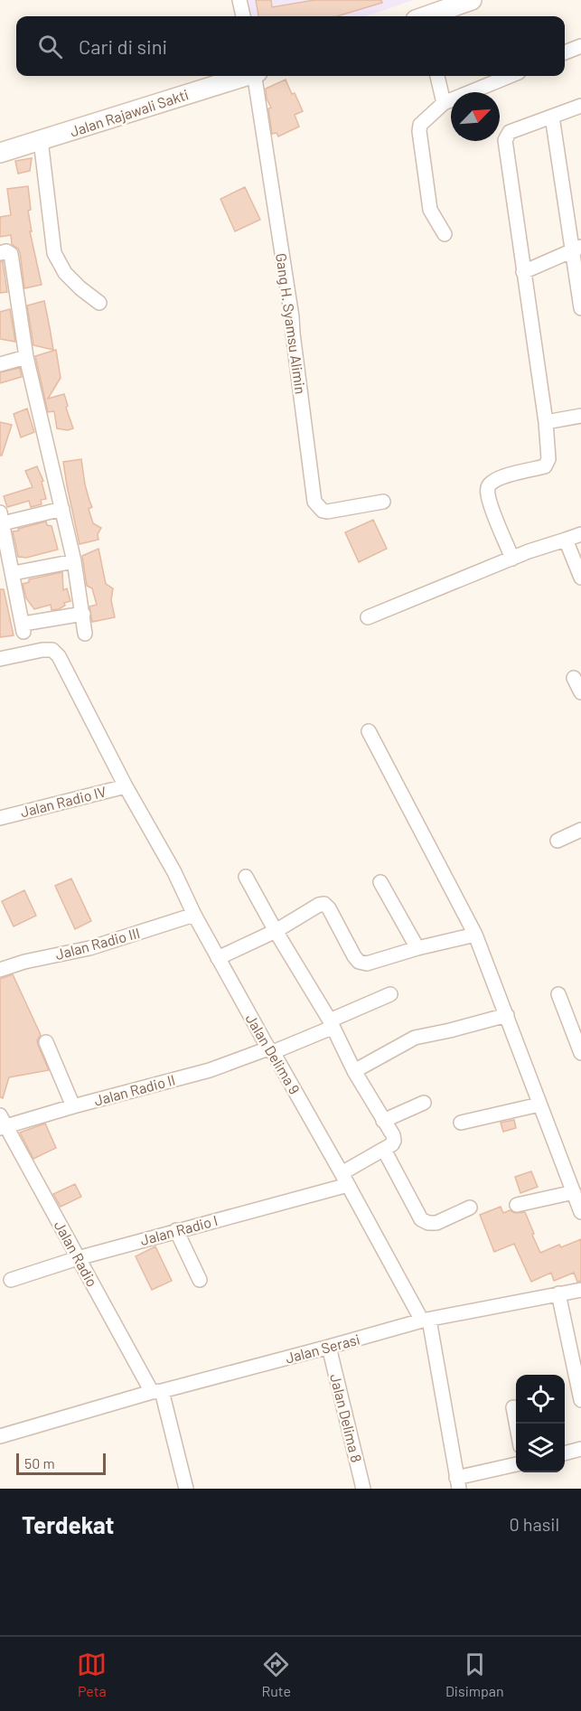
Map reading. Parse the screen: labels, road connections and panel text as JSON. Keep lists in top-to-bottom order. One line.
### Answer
{"streets":{"street":["Jalan Rajawali Sakti","Gang H. Syamsu Alimin","Jalan Radio IV","Jalan Radio III","Jalan Delima 9","Jalan Radio II","Jalan Radio I","Jalan Radio","Jalan Serasi","Jalan Delima 8"]},"crossings":[["Jalan Radio IV","Jalan Delima 9"],["Jalan Radio III","Jalan Delima 9"],["Jalan Delima 9","Jalan Radio II"],["Jalan Delima 9","Jalan Radio I"],["Jalan Delima 9","Jalan Serasi"],["Jalan Radio II","Jalan Radio"],["Jalan Radio I","Jalan Radio"],["Jalan Radio","Jalan Serasi"],["Jalan Serasi","Jalan Delima 8"]],"scale_bar":"50 m","north":"top right","page":{"search":"Cari di sini","scale":"50 m","heading":["Terdekat","0 hasil"],"nav":["Peta","Rute","Disimpan"]}}
